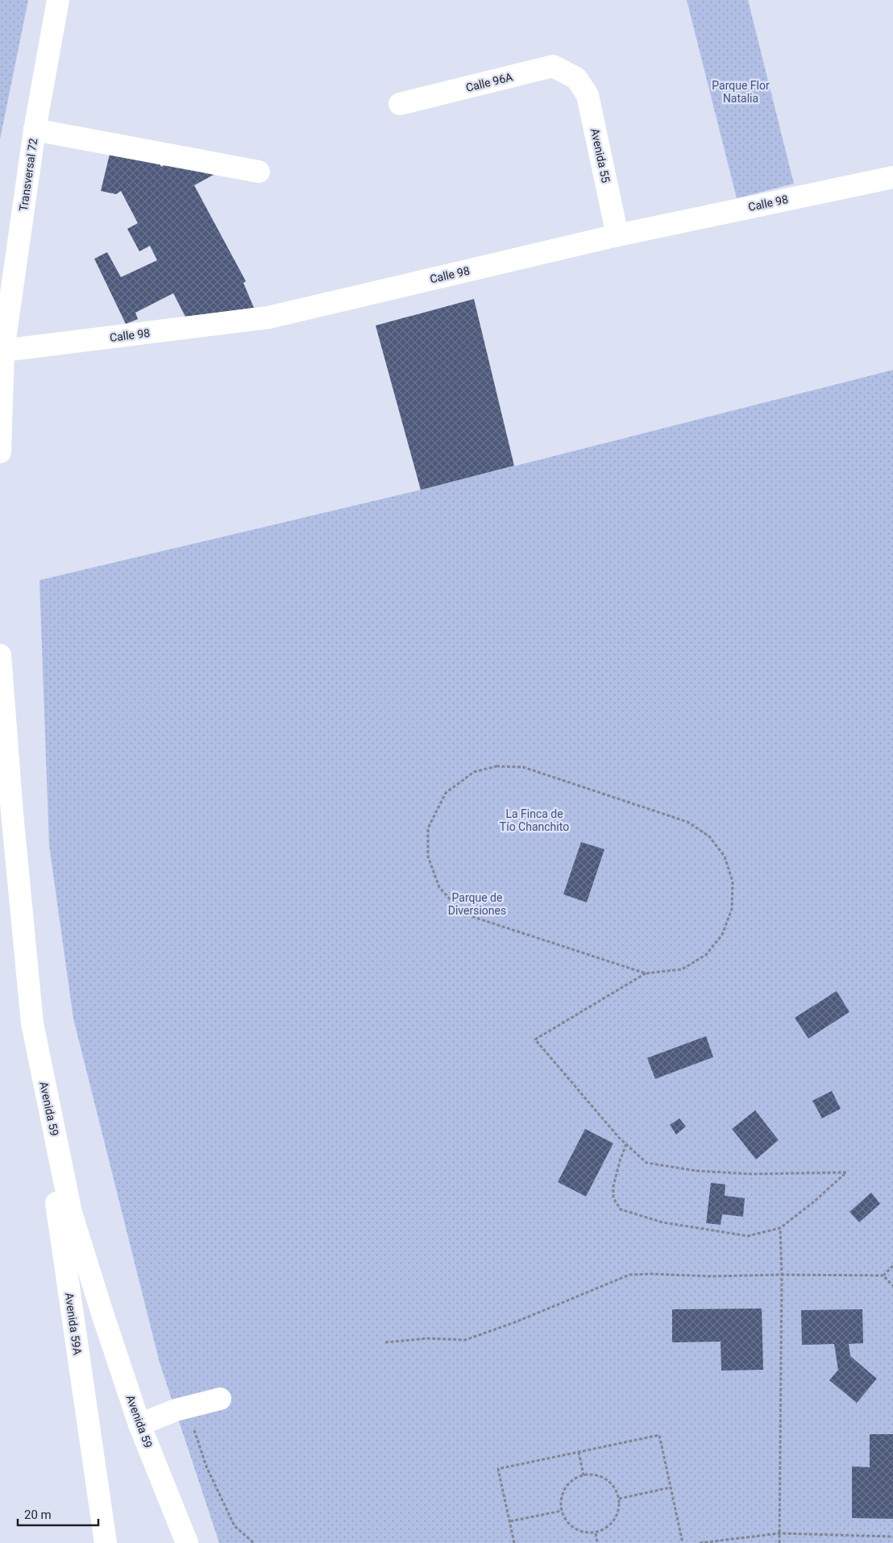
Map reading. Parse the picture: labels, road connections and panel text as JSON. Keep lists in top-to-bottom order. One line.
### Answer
{"streets":{"street":["Calle 96A","Avenida 55","Transversal 72","Calle 98","Avenida 59","Avenida 59A"]},"crossings":[["Calle 96A","Avenida 55"],["Avenida 55","Calle 98"],["Transversal 72","Calle 98"],["Avenida 59","Avenida 59A"]],"parks":["Parque Flor Natalia","La Finca de Tío Chanchito","Parque de Diversiones"],"scale_bar":"20 m"}
